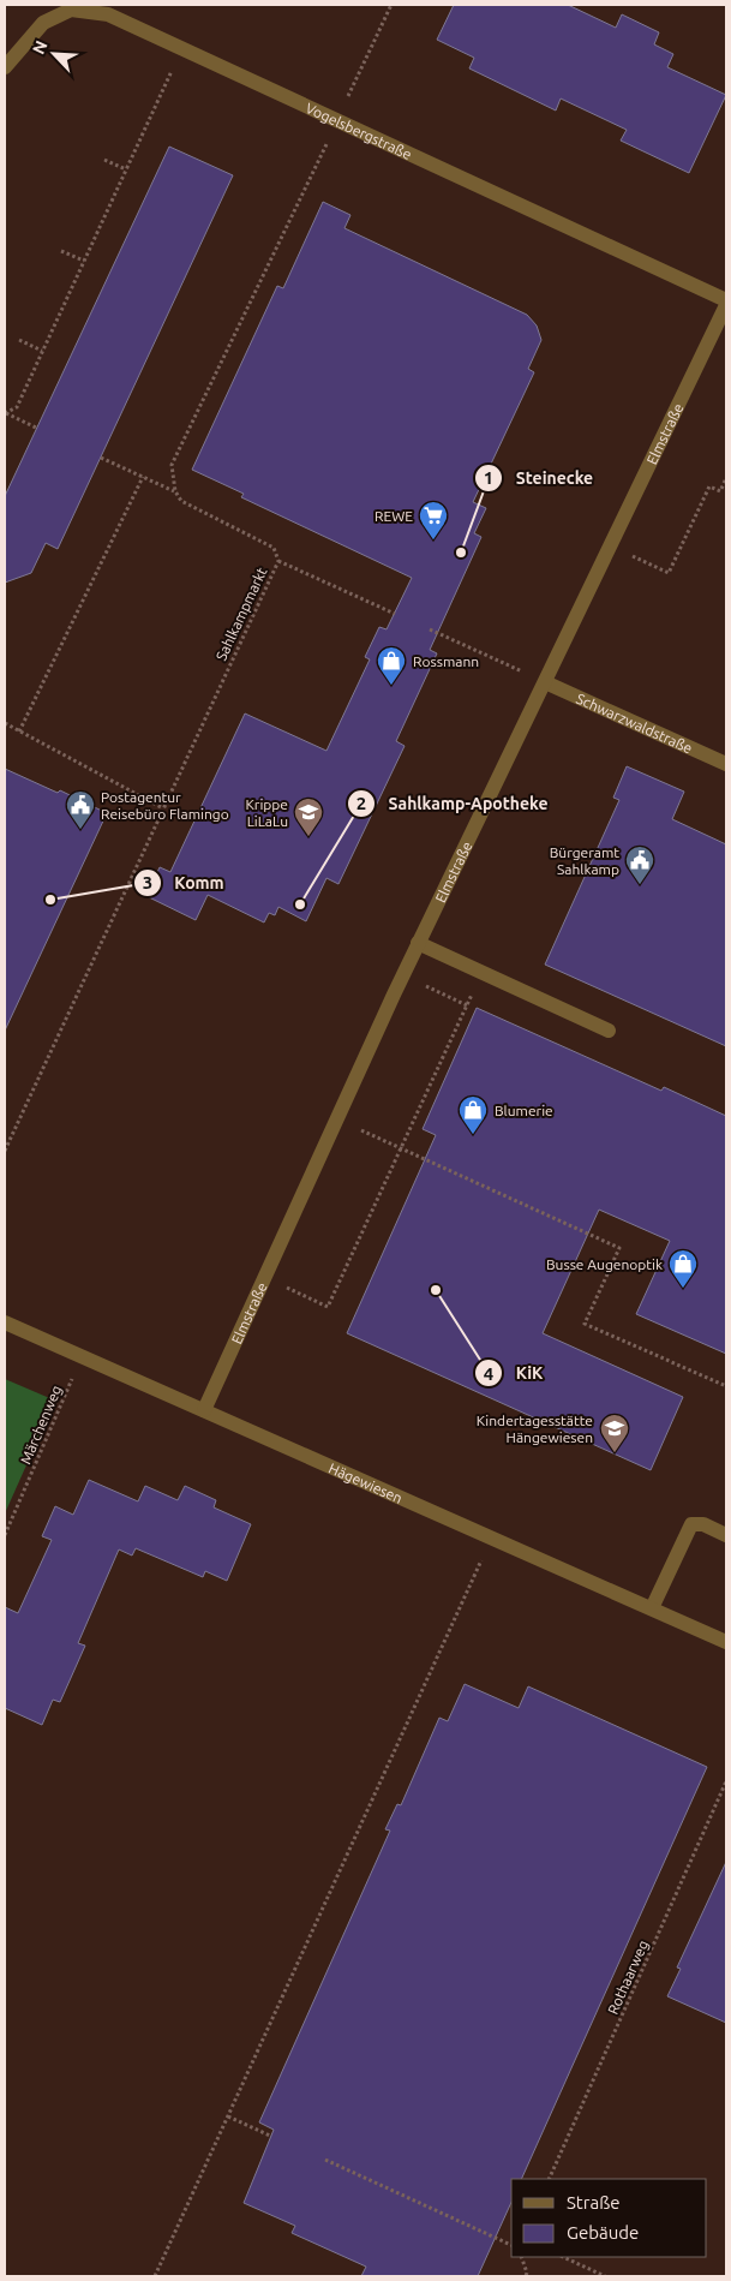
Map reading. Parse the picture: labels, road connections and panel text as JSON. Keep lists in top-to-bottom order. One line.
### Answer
{"streets":{"street":["Vogelsbergstraße","Elmstraße","Schwarzwaldstraße","Hägewiesen"],"path":["Sahlkampmarkt","Märchenweg","Rothaarweg"]},"crossings":[["Elmstraße","Schwarzwaldstraße"],["Elmstraße","Hägewiesen"],["Märchenweg","Hägewiesen"]],"places":{"supermarket":["REWE"],"other":["Steinecke","Komm","Sahlkamp-Apotheke","KiK"],"shop":["Rossmann","Blumerie","Busse Augenoptik"],"public building":["Postagentur Reisebüro Flamingo","Bürgeramt Sahlkamp"],"school or university":["Krippe LiLaLu","Kindertagesstätte Hängewiesen"]},"legend":["Straße","Gebäude"],"north":"top left"}
